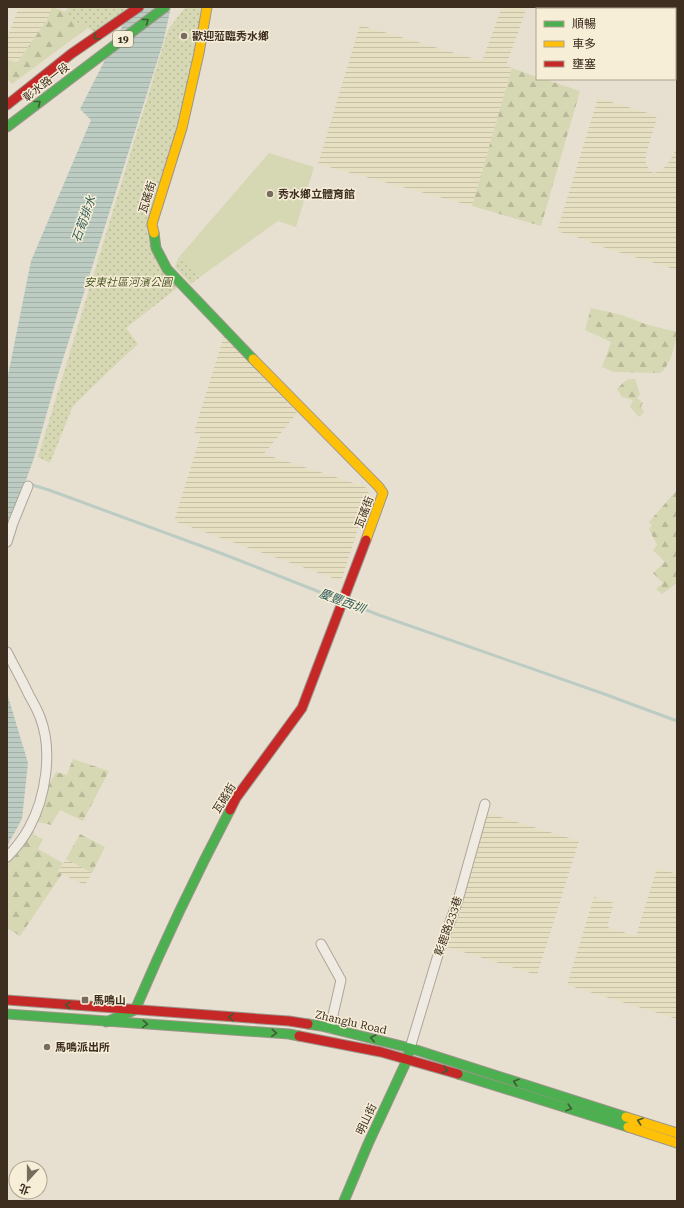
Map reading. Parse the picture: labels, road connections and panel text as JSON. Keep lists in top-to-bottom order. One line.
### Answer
{"streets":{"main road":["19","彰水路一段","瓦磘街","Zhanglu Road","明山街"],"street":["彰鹿路233巷"]},"crossings":[["19","彰水路一段"],["瓦磘街","Zhanglu Road"],["彰鹿路233巷","Zhanglu Road"],["彰鹿路233巷","明山街"],["Zhanglu Road","明山街"]],"water":["石筍排水","慶豐西圳"],"parks":["安東社區河濱公園"],"places":{"other":["歡迎蒞臨秀水鄉","秀水鄉立體育館","馬鳴派出所"],"transit":["馬鳴山"]},"legend":["順暢","車多","壅塞"],"north":"bottom"}
